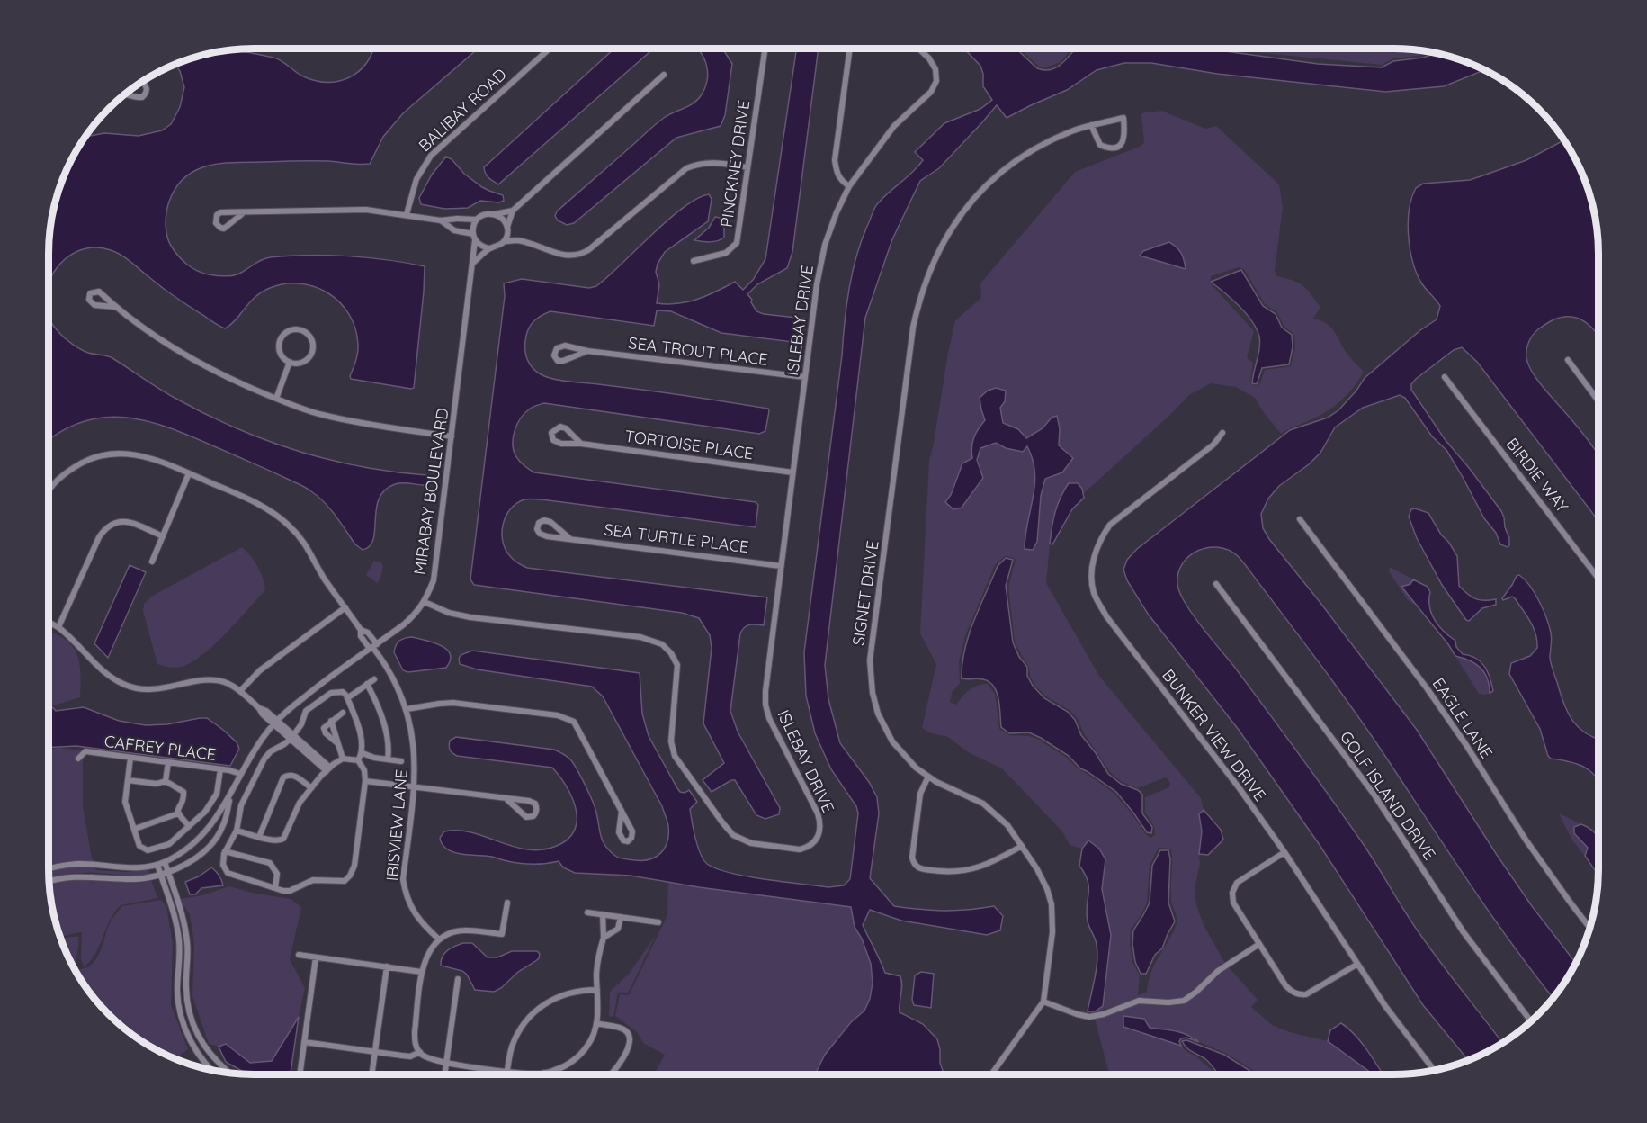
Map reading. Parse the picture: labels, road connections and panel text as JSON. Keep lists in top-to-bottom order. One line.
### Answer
{"streets":{"street":["BALIBAY ROAD","PINCKNEY DRIVE","ISLEBAY DRIVE","SEA TROUT PLACE","TORTOISE PLACE","BIRDIE WAY","MIRABAY BOULEVARD","SEA TURTLE PLACE","SIGNET DRIVE","EAGLE LANE","BUNKER VIEW DRIVE","CAFREY PLACE","GOLF ISLAND DRIVE","IBISVIEW LANE"]},"crossings":[["ISLEBAY DRIVE","SEA TROUT PLACE"],["ISLEBAY DRIVE","TORTOISE PLACE"],["ISLEBAY DRIVE","MIRABAY BOULEVARD"],["ISLEBAY DRIVE","SEA TURTLE PLACE"],["MIRABAY BOULEVARD","CAFREY PLACE"],["MIRABAY BOULEVARD","IBISVIEW LANE"]]}
